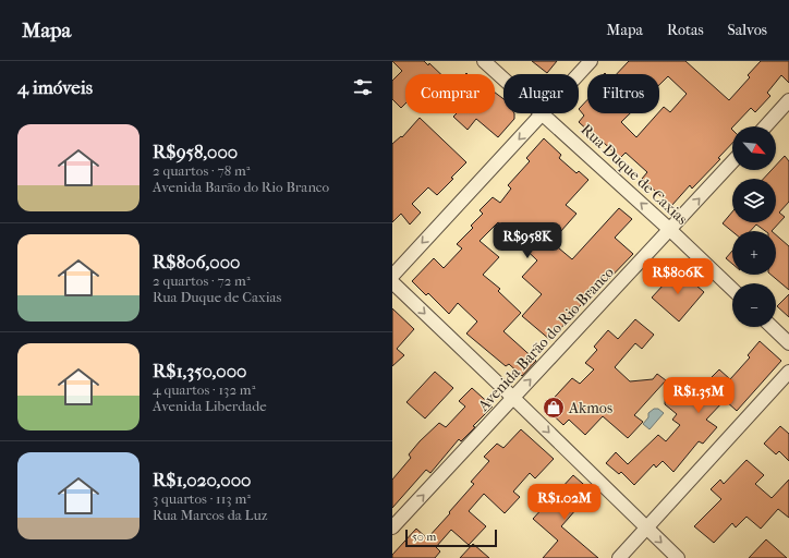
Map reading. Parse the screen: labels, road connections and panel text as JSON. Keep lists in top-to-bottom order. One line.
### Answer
{"streets":{"street":["Rua Duque de Caxias","Avenida Barão do Rio Branco"]},"crossings":[["Rua Duque de Caxias","Avenida Barão do Rio Branco"]],"one_way":["Rua Duque de Caxias","Avenida Barão do Rio Branco"],"places":{"shop":["Akmos"]},"scale_bar":"50 m","north":"bottom right","page":{"header":"Mapa","nav":["Mapa","Rotas","Salvos"],"heading":"4 imóveis","chip":["Comprar","Alugar","Filtros"],"list":[{"name":"R$958,000","note":"2 quartos · 78 m² · Avenida Barão do Rio Branco"},{"name":"R$806,000","note":"2 quartos · 72 m² · Rua Duque de Caxias"},{"name":"R$1,350,000","note":"4 quartos · 132 m² · Avenida Liberdade"},{"name":"R$1,020,000","note":"3 quartos · 113 m² · Rua Marcos da Luz"}],"map_buttons":["+","−"],"price":["R$958K","R$806K","R$1.35M","R$1.02M"],"scale":"50 m"}}
